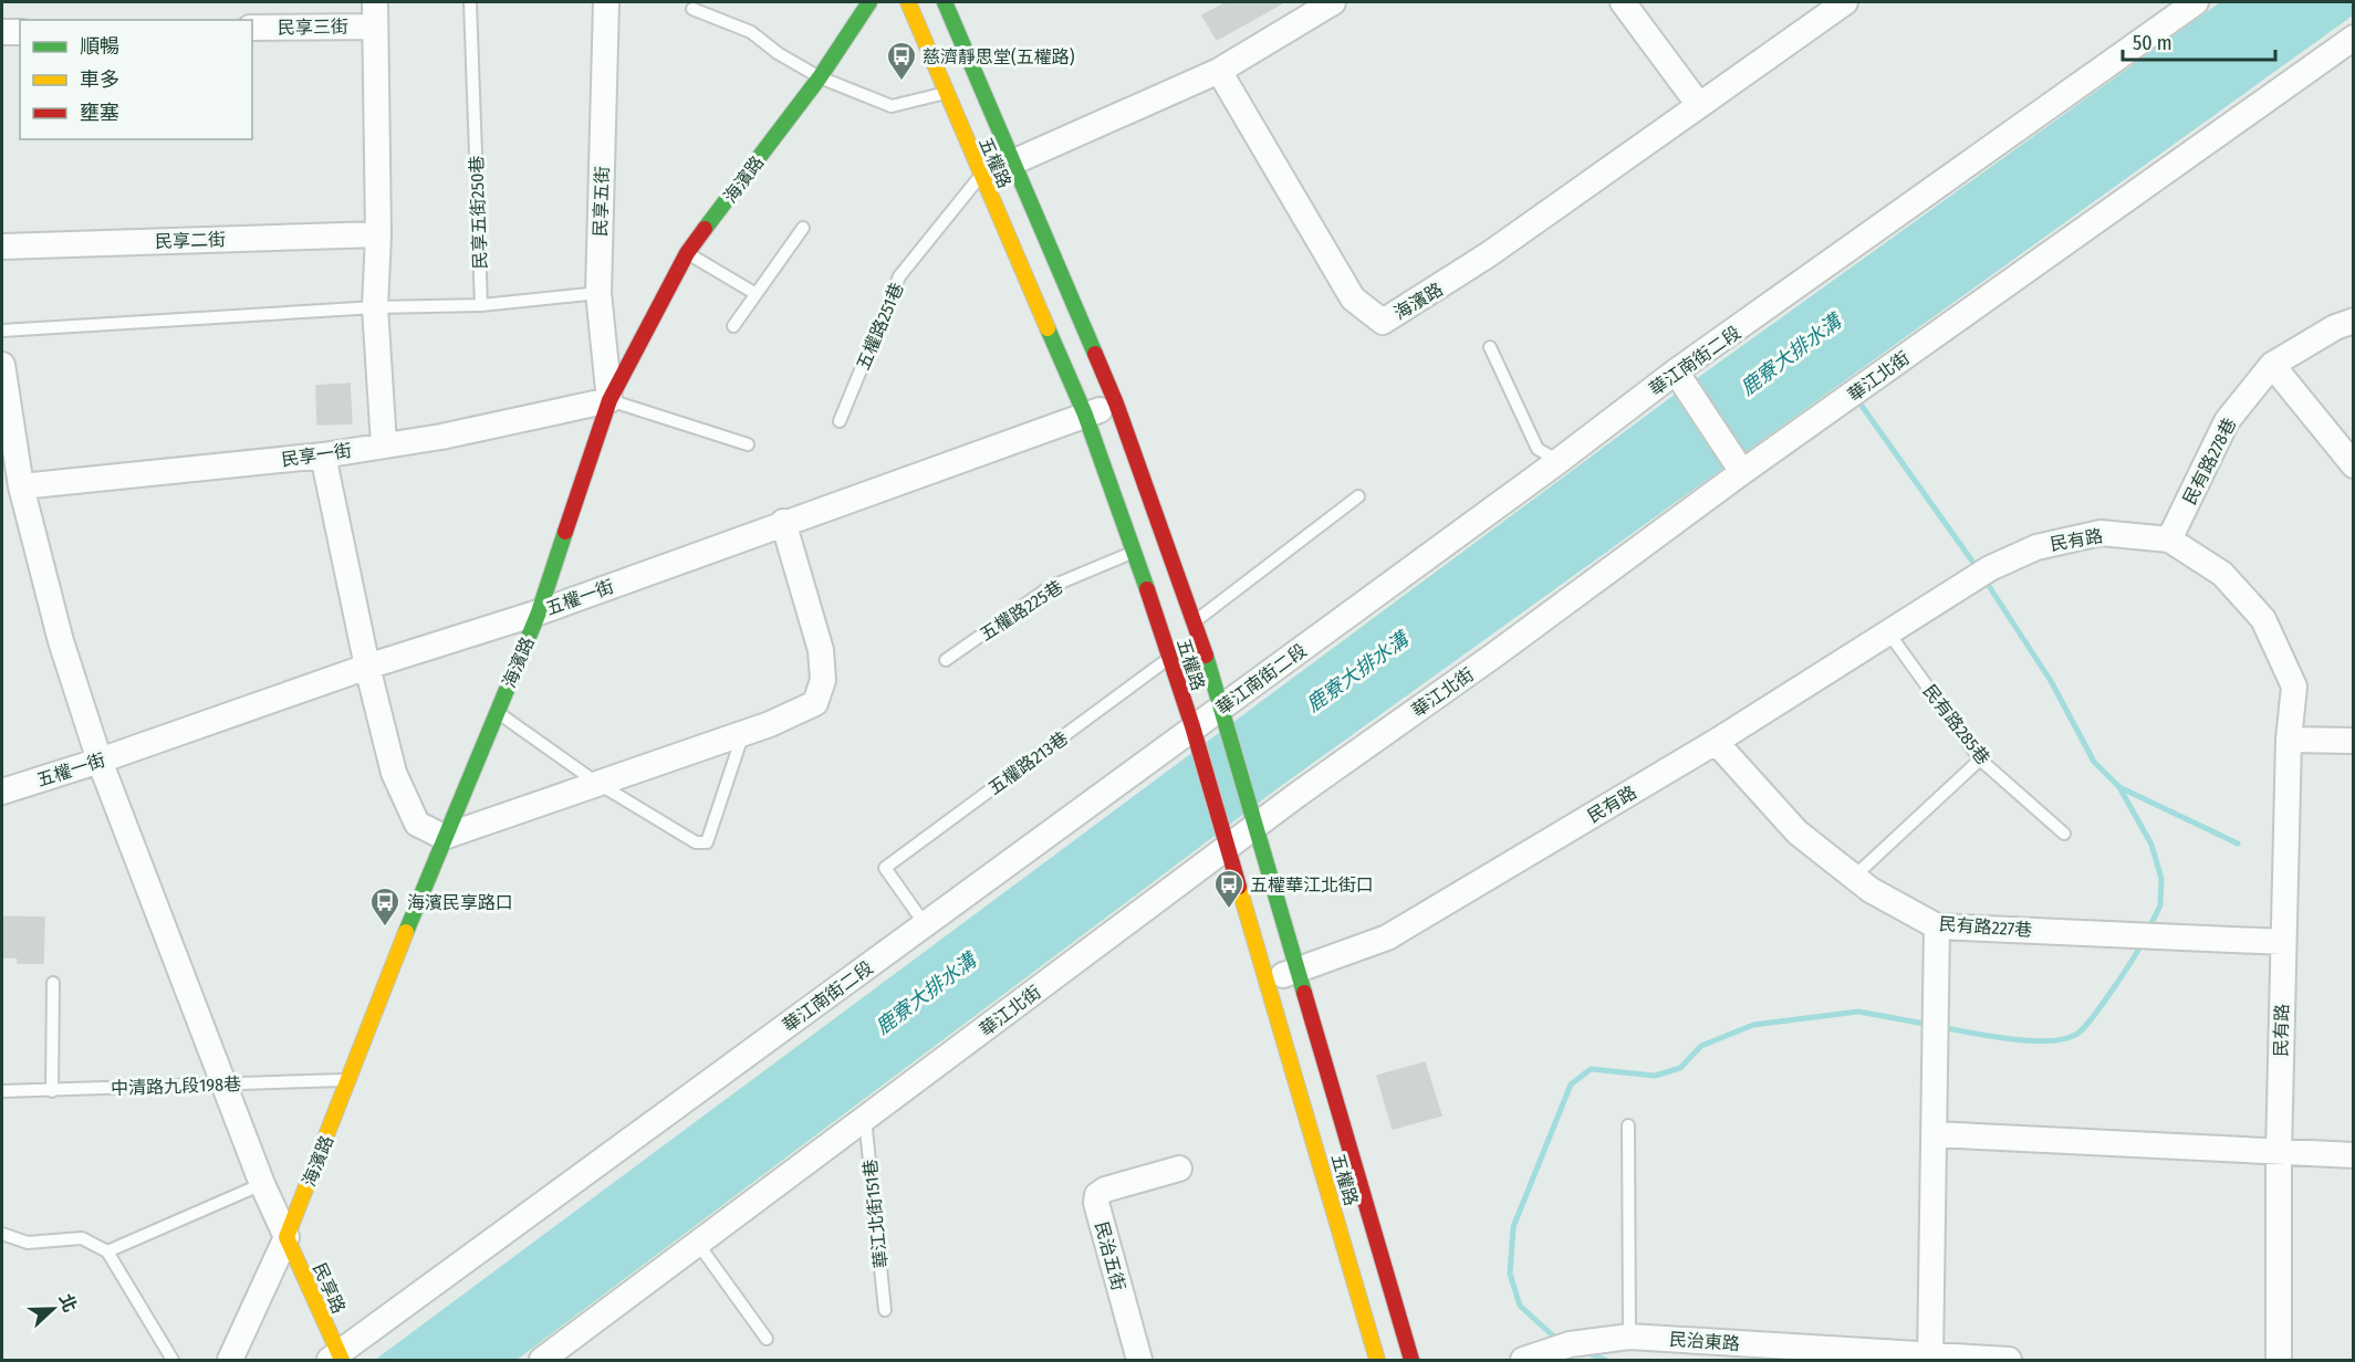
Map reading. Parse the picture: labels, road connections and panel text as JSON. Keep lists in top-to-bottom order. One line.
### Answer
{"streets":{"street":["民享三街","五權路","海濱路","民享五街","民享二街","華江南街二段","華江北街","民享一街","民有路278巷","民有路","五權一街","民有路227巷","民治五街","民享路","民治東路"],"lane":["民享五街250巷","五權路251巷","五權路225巷","民有路285巷","五權路213巷","中清路九段198巷","華江北街151巷"]},"crossings":[["五權路","五權路251巷"],["五權路","華江南街二段"],["五權路","華江北街"],["五權路","民有路"],["五權路","五權一街"],["五權路","五權路225巷"],["五權路","五權路213巷"],["海濱路","民享五街"],["海濱路","民享一街"],["海濱路","五權一街"],["海濱路","中清路九段198巷"],["海濱路","民享路"],["民享五街","民享一街"],["華江南街二段","五權路213巷"],["華江南街二段","民享路"],["華江北街","華江北街151巷"],["民有路278巷","民有路"],["民有路","民有路285巷"],["民有路","民有路227巷"]],"water":["鹿寮大排水溝"],"places":{"bus stop":["慈濟靜思堂(五權路)","五權華江北街口","海濱民享路口"]},"legend":["順暢","車多","壅塞"],"scale_bar":"50 m","north":"right"}
